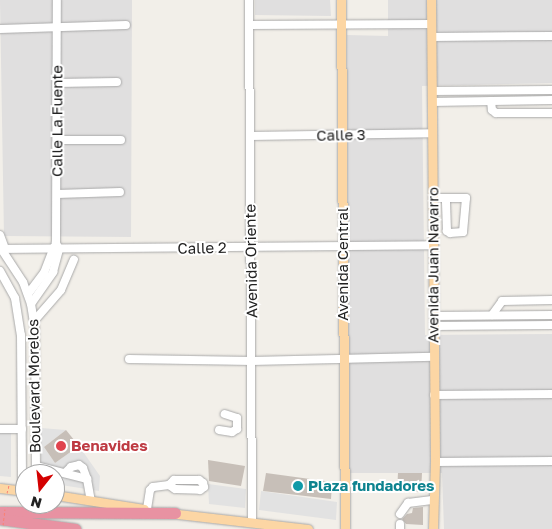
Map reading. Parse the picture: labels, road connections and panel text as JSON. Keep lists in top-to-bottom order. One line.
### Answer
{"streets":{"main road":["Avenida Central","Avenida Juan Navarro"],"street":["Calle La Fuente","Calle 3","Calle 2","Avenida Oriente","Boulevard Morelos"]},"crossings":[["Calle La Fuente","Calle 2"],["Calle La Fuente","Boulevard Morelos"],["Calle 3","Avenida Oriente"],["Calle 3","Avenida Central"],["Calle 3","Avenida Juan Navarro"],["Calle 2","Avenida Oriente"],["Calle 2","Avenida Central"],["Calle 2","Avenida Juan Navarro"],["Calle 2","Boulevard Morelos"]],"places":["Benavides","Plaza fundadores"],"north":"bottom"}
